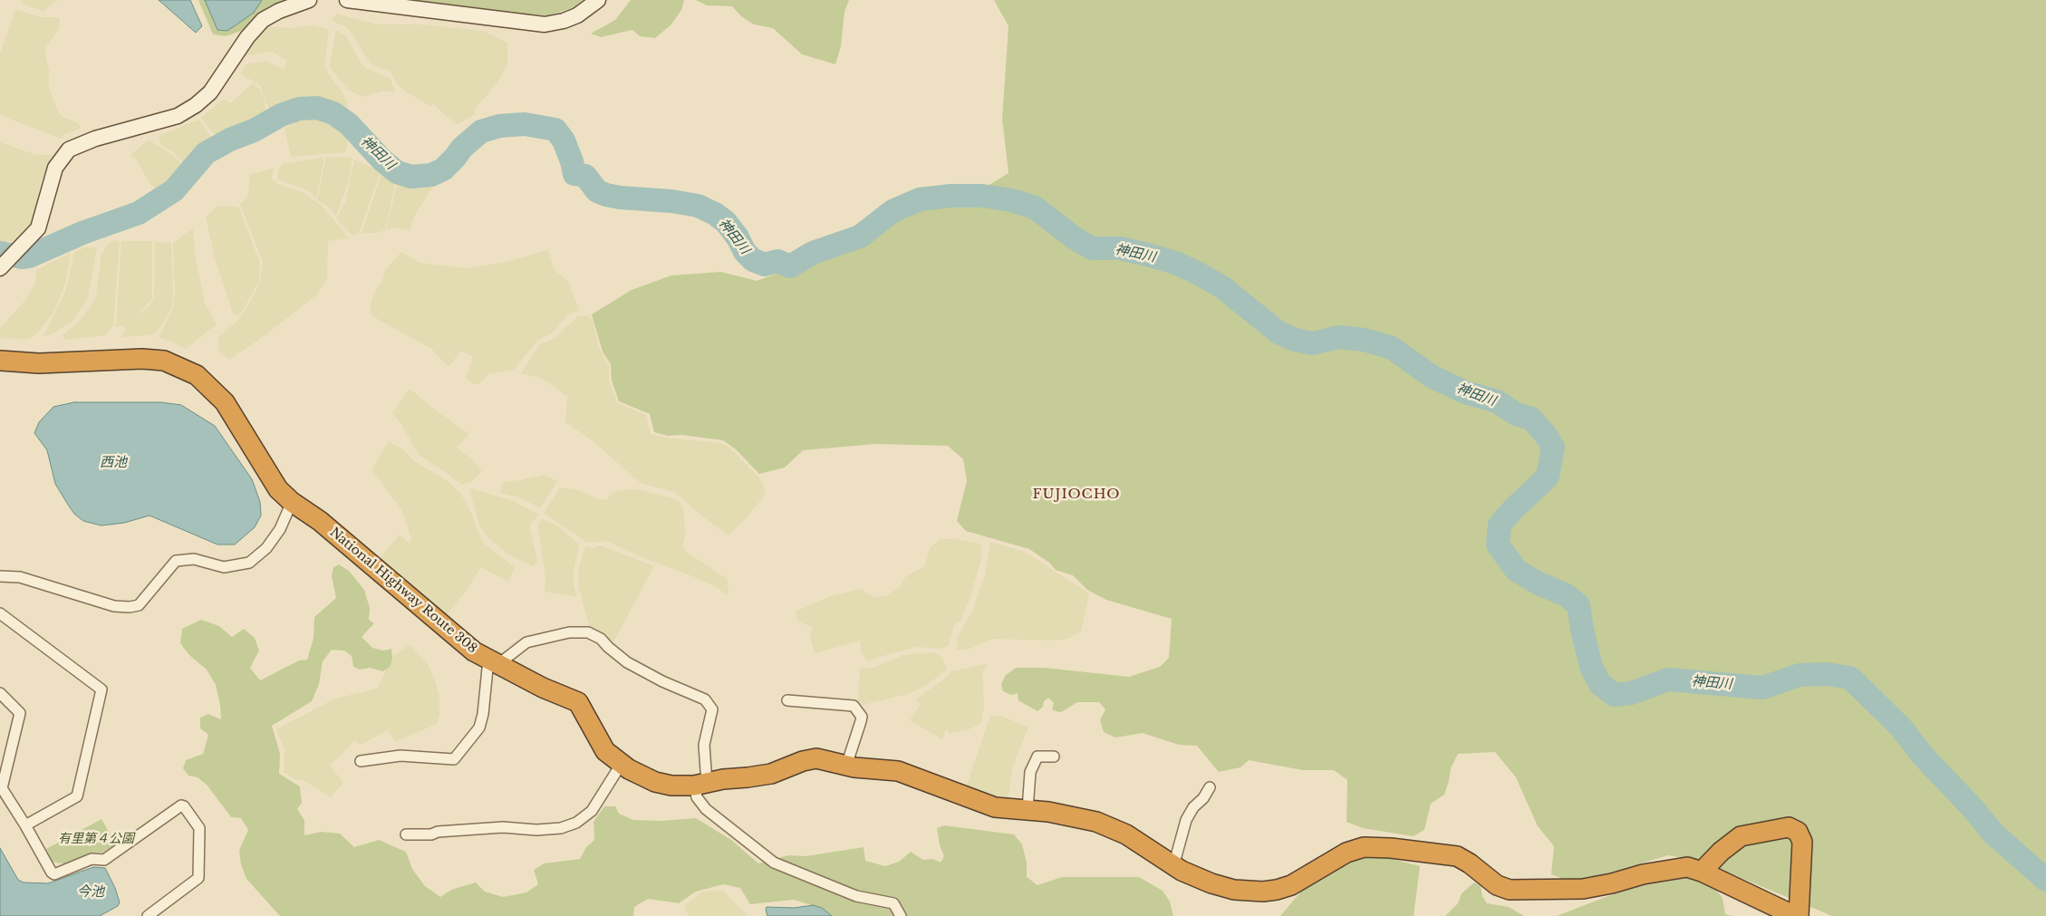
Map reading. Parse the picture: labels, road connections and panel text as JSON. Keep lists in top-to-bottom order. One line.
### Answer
{"streets":{"highway":["National Highway Route 308"]},"districts":["FUJIOCHO"],"water":["神田川","西池","今池"],"parks":["有里第４公園"]}
